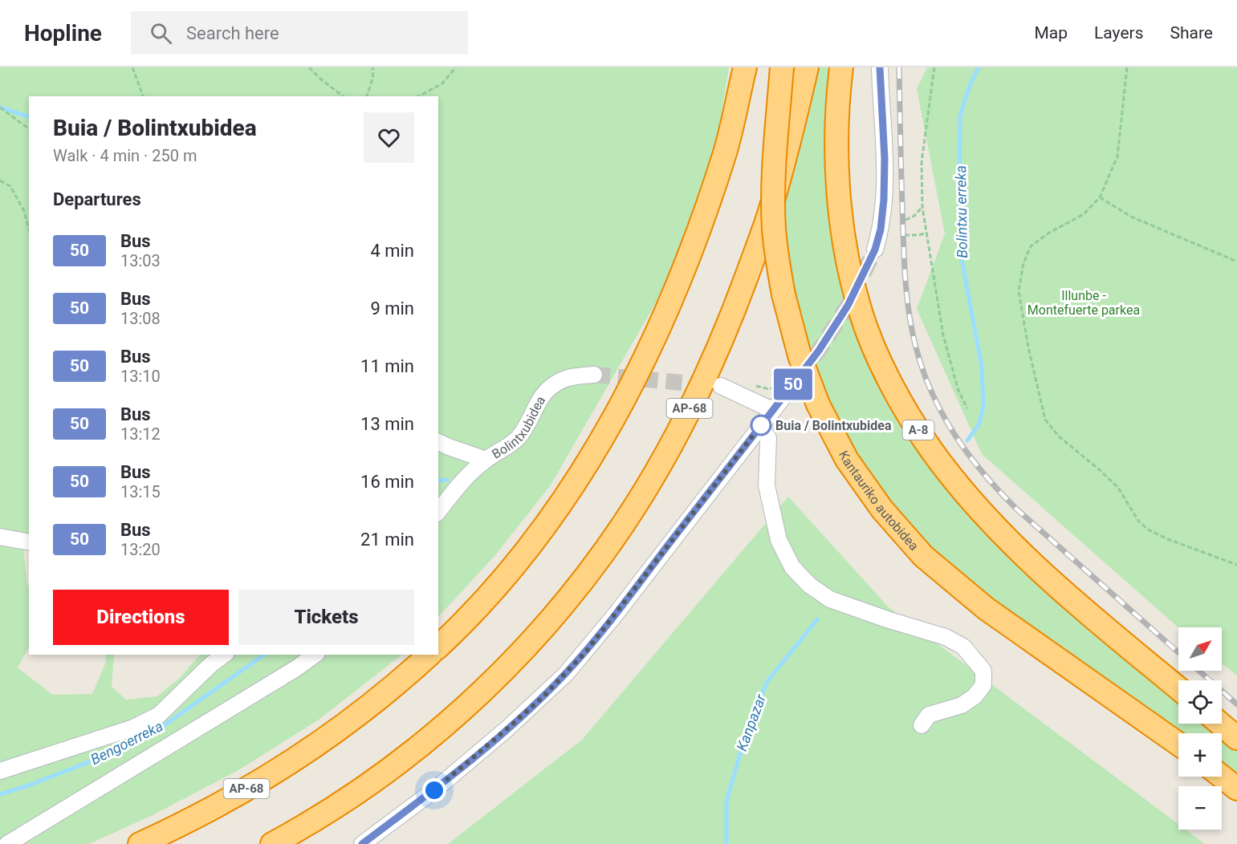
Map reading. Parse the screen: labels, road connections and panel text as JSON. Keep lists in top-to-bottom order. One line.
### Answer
{"streets":{"highway":["AP-68","A-8","Kantauriko autobidea"],"street":["Bolintxubidea"]},"water":["Bolintxu erreka","Kanpazar","Bengoerreka"],"parks":["Illunbe - Montefuerte parkea"],"places":["Buia / Bolintxubidea"],"lines":["bus line 50"],"north":"top right","page":{"header":"Hopline","search":"Search here","nav":["Map","Layers","Share"],"on_map":"50","heading":[["Buia / Bolintxubidea","Walk · 4 min · 250 m"],"Departures"],"list":[{"mark":"50","name":"Bus","note":"13:03","value":"4 min"},{"mark":"50","name":"Bus","note":"13:08","value":"9 min"},{"mark":"50","name":"Bus","note":"13:10","value":"11 min"},{"mark":"50","name":"Bus","note":"13:12","value":"13 min"},{"mark":"50","name":"Bus","note":"13:15","value":"16 min"},{"mark":"50","name":"Bus","note":"13:20","value":"21 min"}],"buttons":["Directions","Tickets"],"map_buttons":["+","−"]}}
